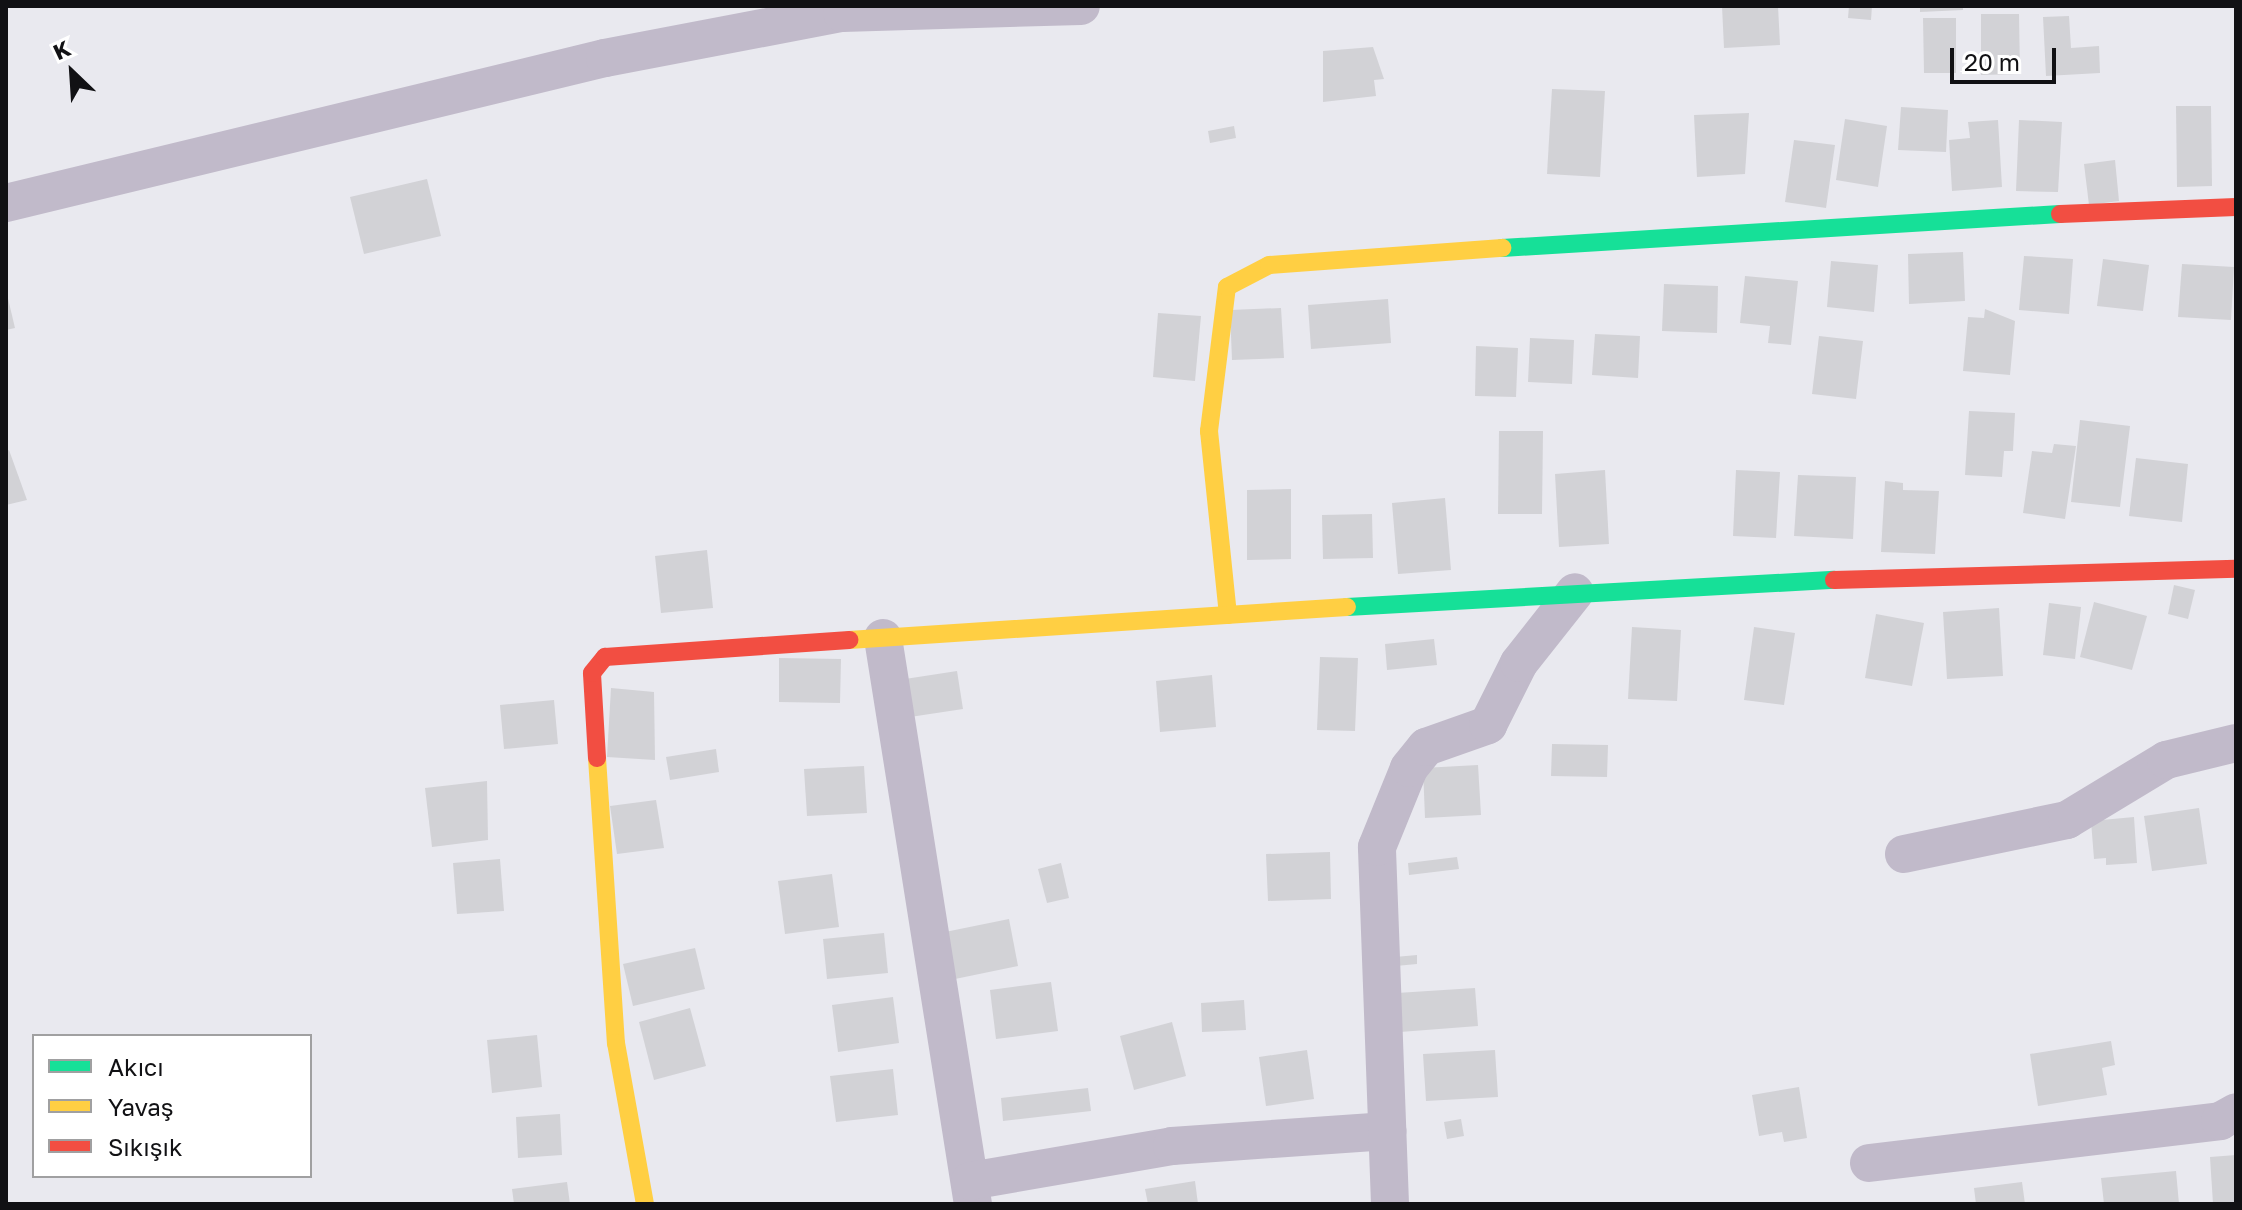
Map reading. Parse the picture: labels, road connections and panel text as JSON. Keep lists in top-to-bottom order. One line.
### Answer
{"legend":["Akıcı","Yavaş","Sıkışık"],"scale_bar":"20 m","north":"top left"}
